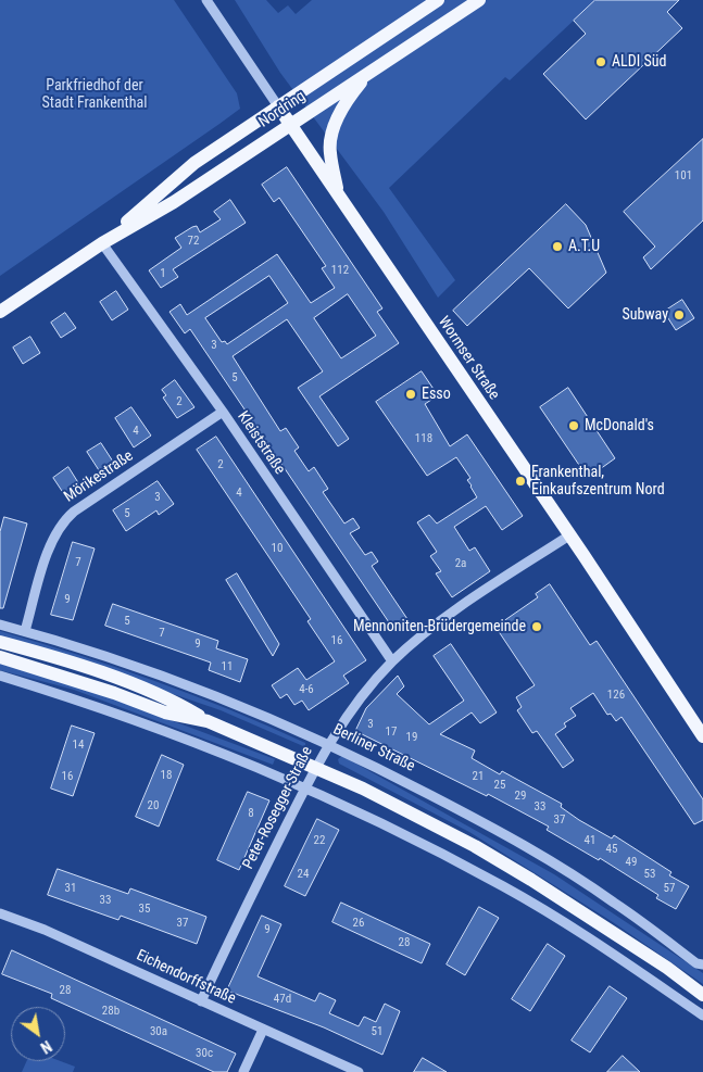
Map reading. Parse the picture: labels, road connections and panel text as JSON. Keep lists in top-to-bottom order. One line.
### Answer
{"streets":{"main road":["Nordring","Wormser Straße"],"street":["Kleiststraße","Mörikestraße","Berliner Straße","Peter-Rosegger-Straße","Eichendorffstraße"]},"crossings":[["Nordring","Wormser Straße"],["Nordring","Kleiststraße"],["Wormser Straße","Peter-Rosegger-Straße"],["Kleiststraße","Mörikestraße"],["Kleiststraße","Peter-Rosegger-Straße"],["Mörikestraße","Berliner Straße"],["Berliner Straße","Peter-Rosegger-Straße"],["Peter-Rosegger-Straße","Eichendorffstraße"]],"parks":["Parkfriedhof der Stadt Frankenthal"],"places":["ALDI Süd","A.T.U","Subway","Esso","McDonald's","Frankenthal, Einkaufszentrum Nord","Mennoniten-Brüdergemeinde"],"house_numbers":["101","72","112","1","3","5","2","4","118","2","4","3","5","10","7","2a","9","5","7","16","9","11","4-6","126","3","17","19","14","18","16","21","25","29","20","33","8","37","22","41","45","49","24","53","31","57","33","35","37","26","9","28","28","47d","28b","30a","51","30c"],"north":"bottom right"}
